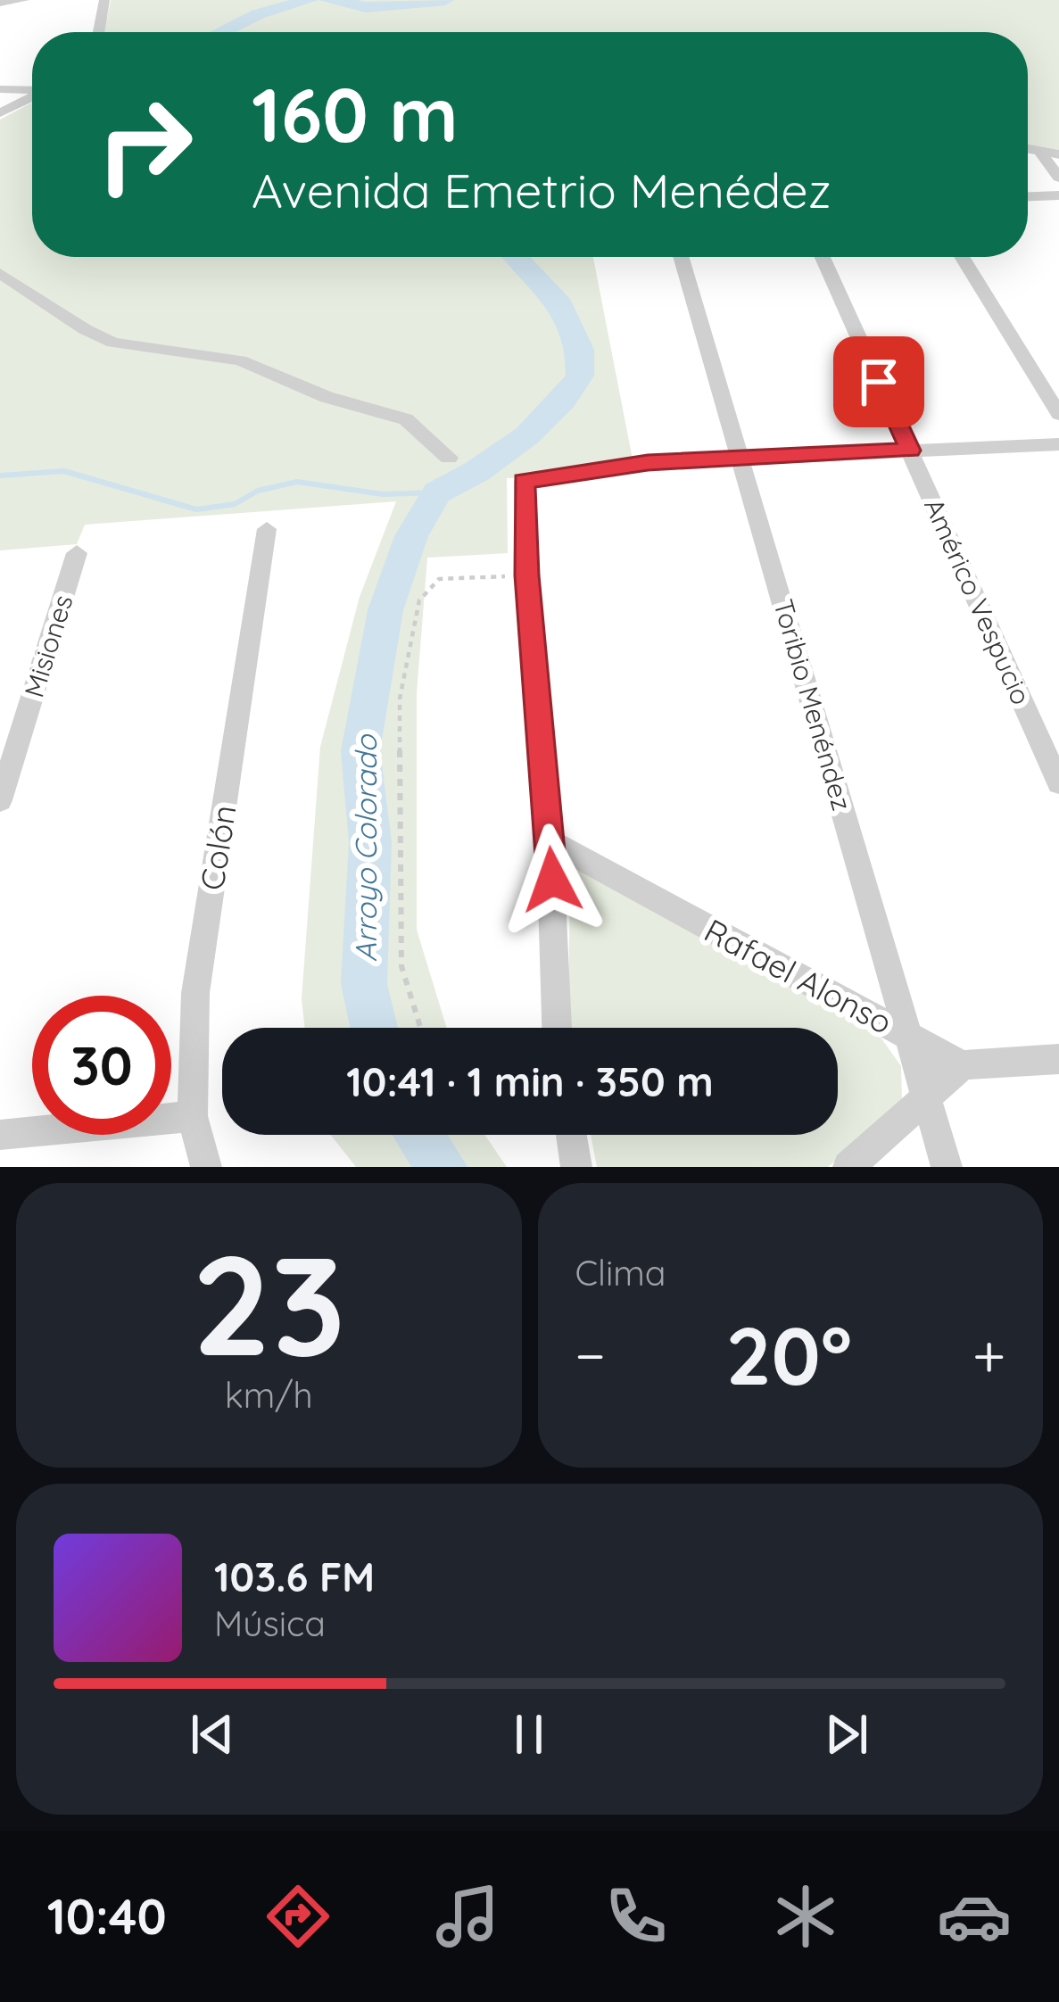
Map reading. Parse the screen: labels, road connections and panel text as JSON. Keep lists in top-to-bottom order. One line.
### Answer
{"streets":{"street":["Américo Vespucio","Misiones","Toribio Menéndez","Colón","Rafael Alonso"]},"crossings":[["Toribio Menéndez","Rafael Alonso"]],"water":["Arroyo Colorado"],"page":{"turn":["160 m","Avenida Emetrio Menédez"],"limit":"30","trip":"10:41 · 1 min · 350 m","tile":[["23","km/h"],"Clima"],"heat":["−","20°","+"],"song":["103.6 FM","Música"],"tabs":"10:40"}}
